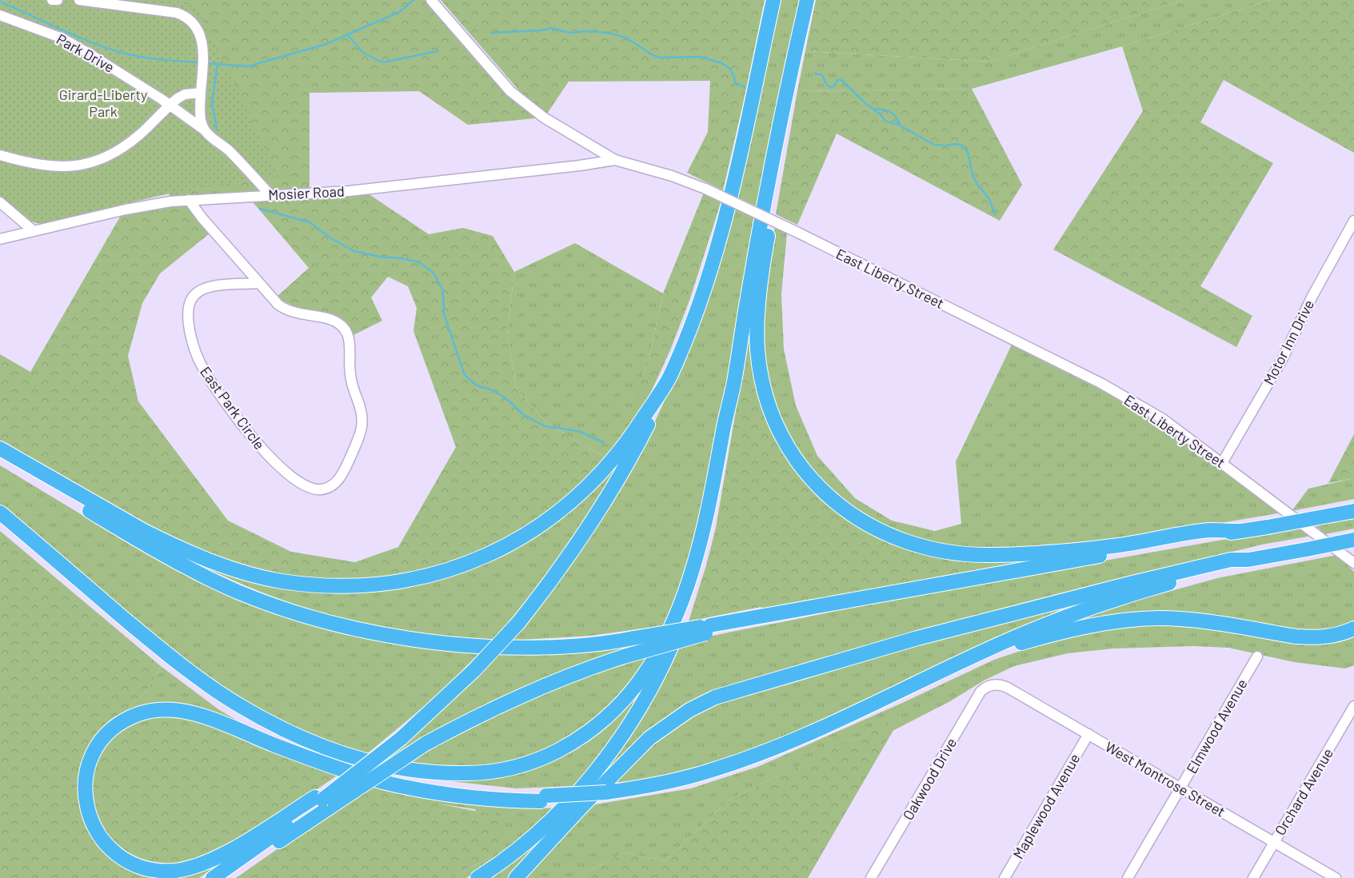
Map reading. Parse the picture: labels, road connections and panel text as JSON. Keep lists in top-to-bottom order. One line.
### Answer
{"streets":{"street":["Park Drive","Mosier Road","East Liberty Street","Motor Inn Drive","East Park Circle","Elmwood Avenue","Oakwood Drive","West Montrose Street","Orchard Avenue","Maplewood Avenue"]},"crossings":[["Park Drive","Mosier Road"],["Mosier Road","East Liberty Street"],["East Liberty Street","Motor Inn Drive"],["Elmwood Avenue","West Montrose Street"],["Oakwood Drive","West Montrose Street"],["West Montrose Street","Orchard Avenue"],["West Montrose Street","Maplewood Avenue"]],"parks":["Girard-Liberty Park"]}
